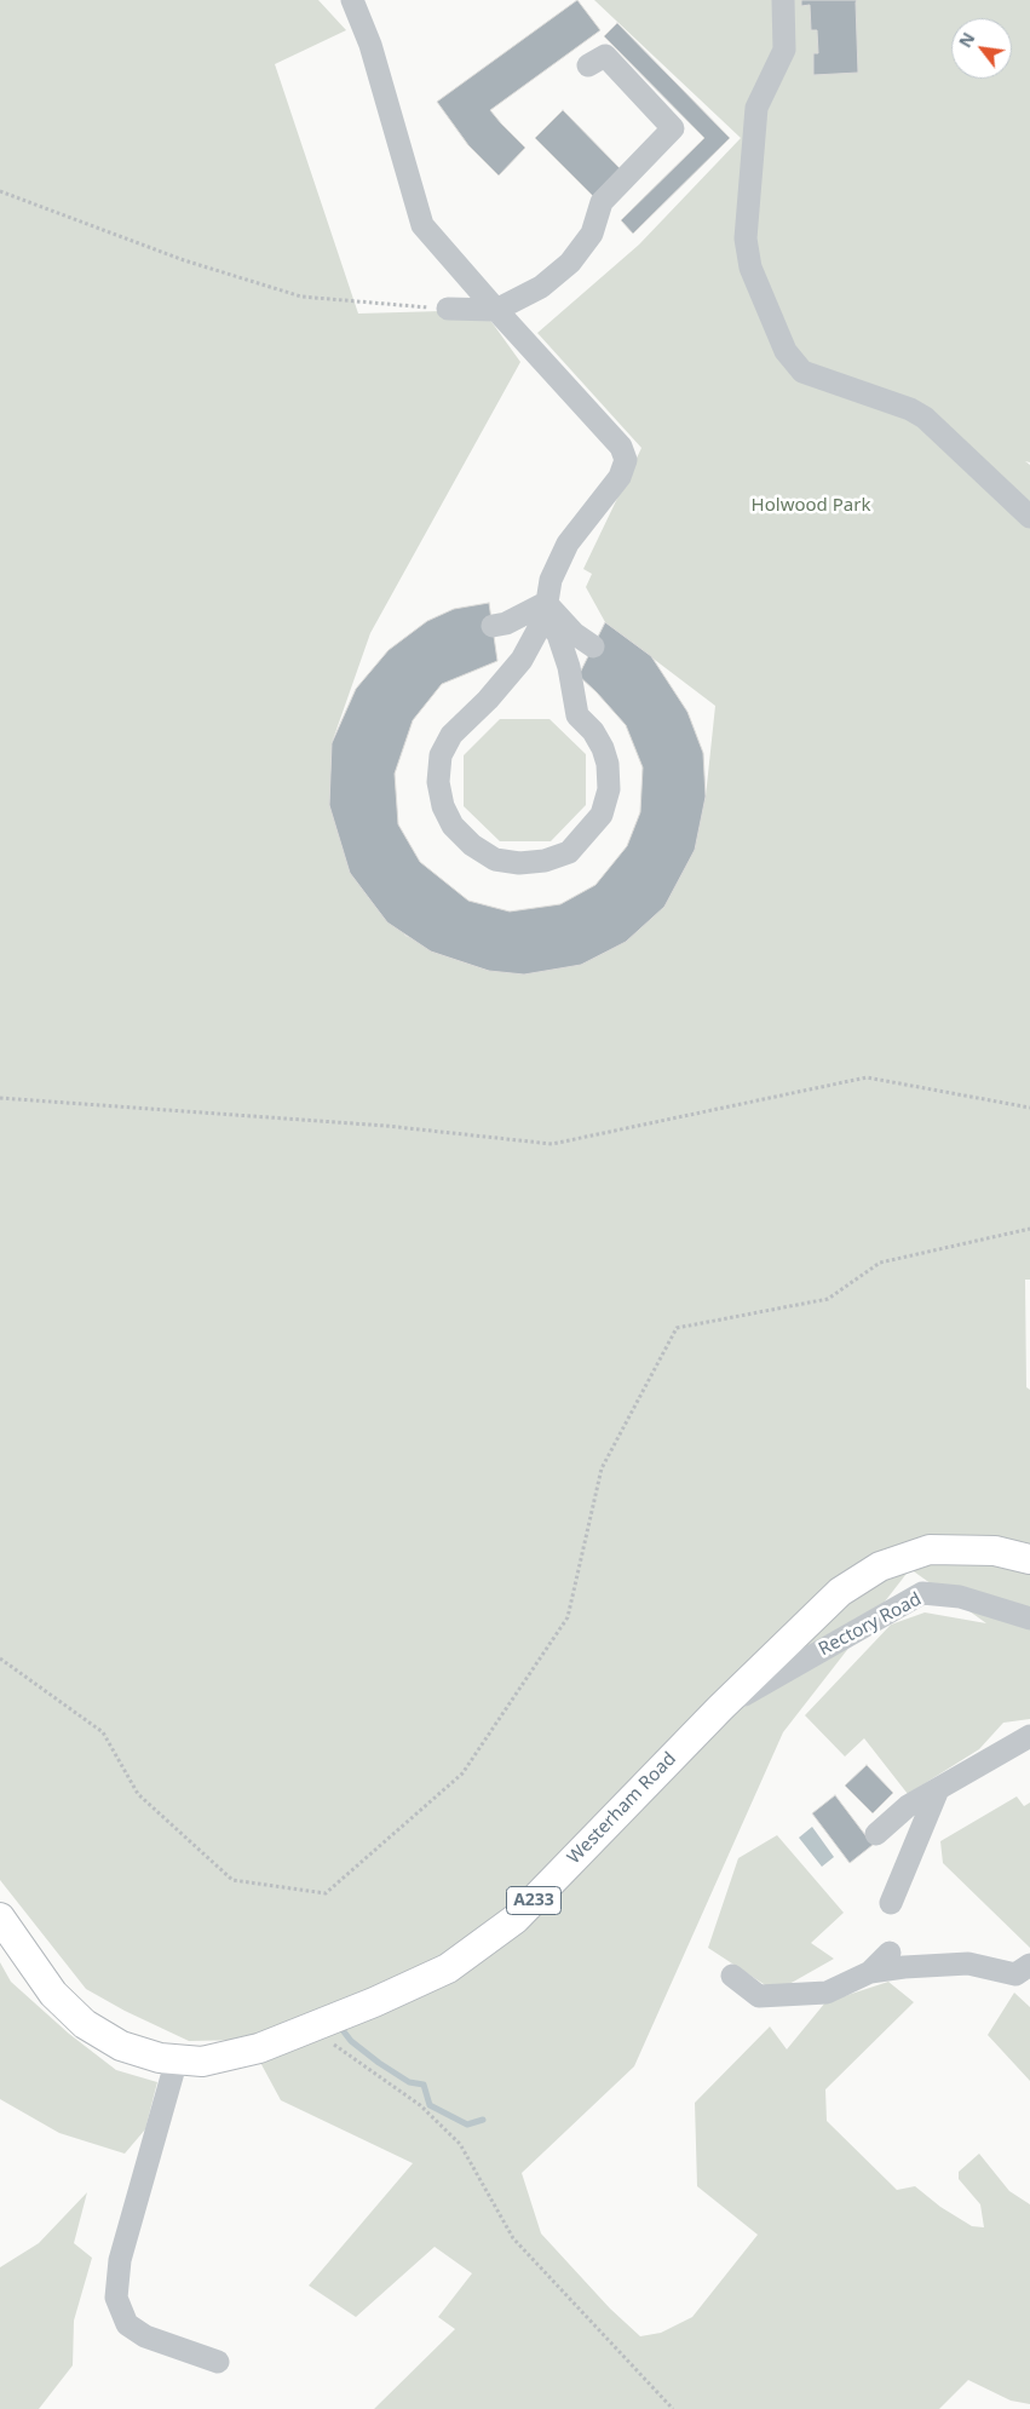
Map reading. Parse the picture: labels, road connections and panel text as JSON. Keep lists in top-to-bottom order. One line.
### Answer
{"streets":{"main road":["Westerham Road","A233"],"street":["Rectory Road"]},"crossings":[["Rectory Road","Westerham Road"]],"parks":["Holwood Park"],"north":"top left"}
